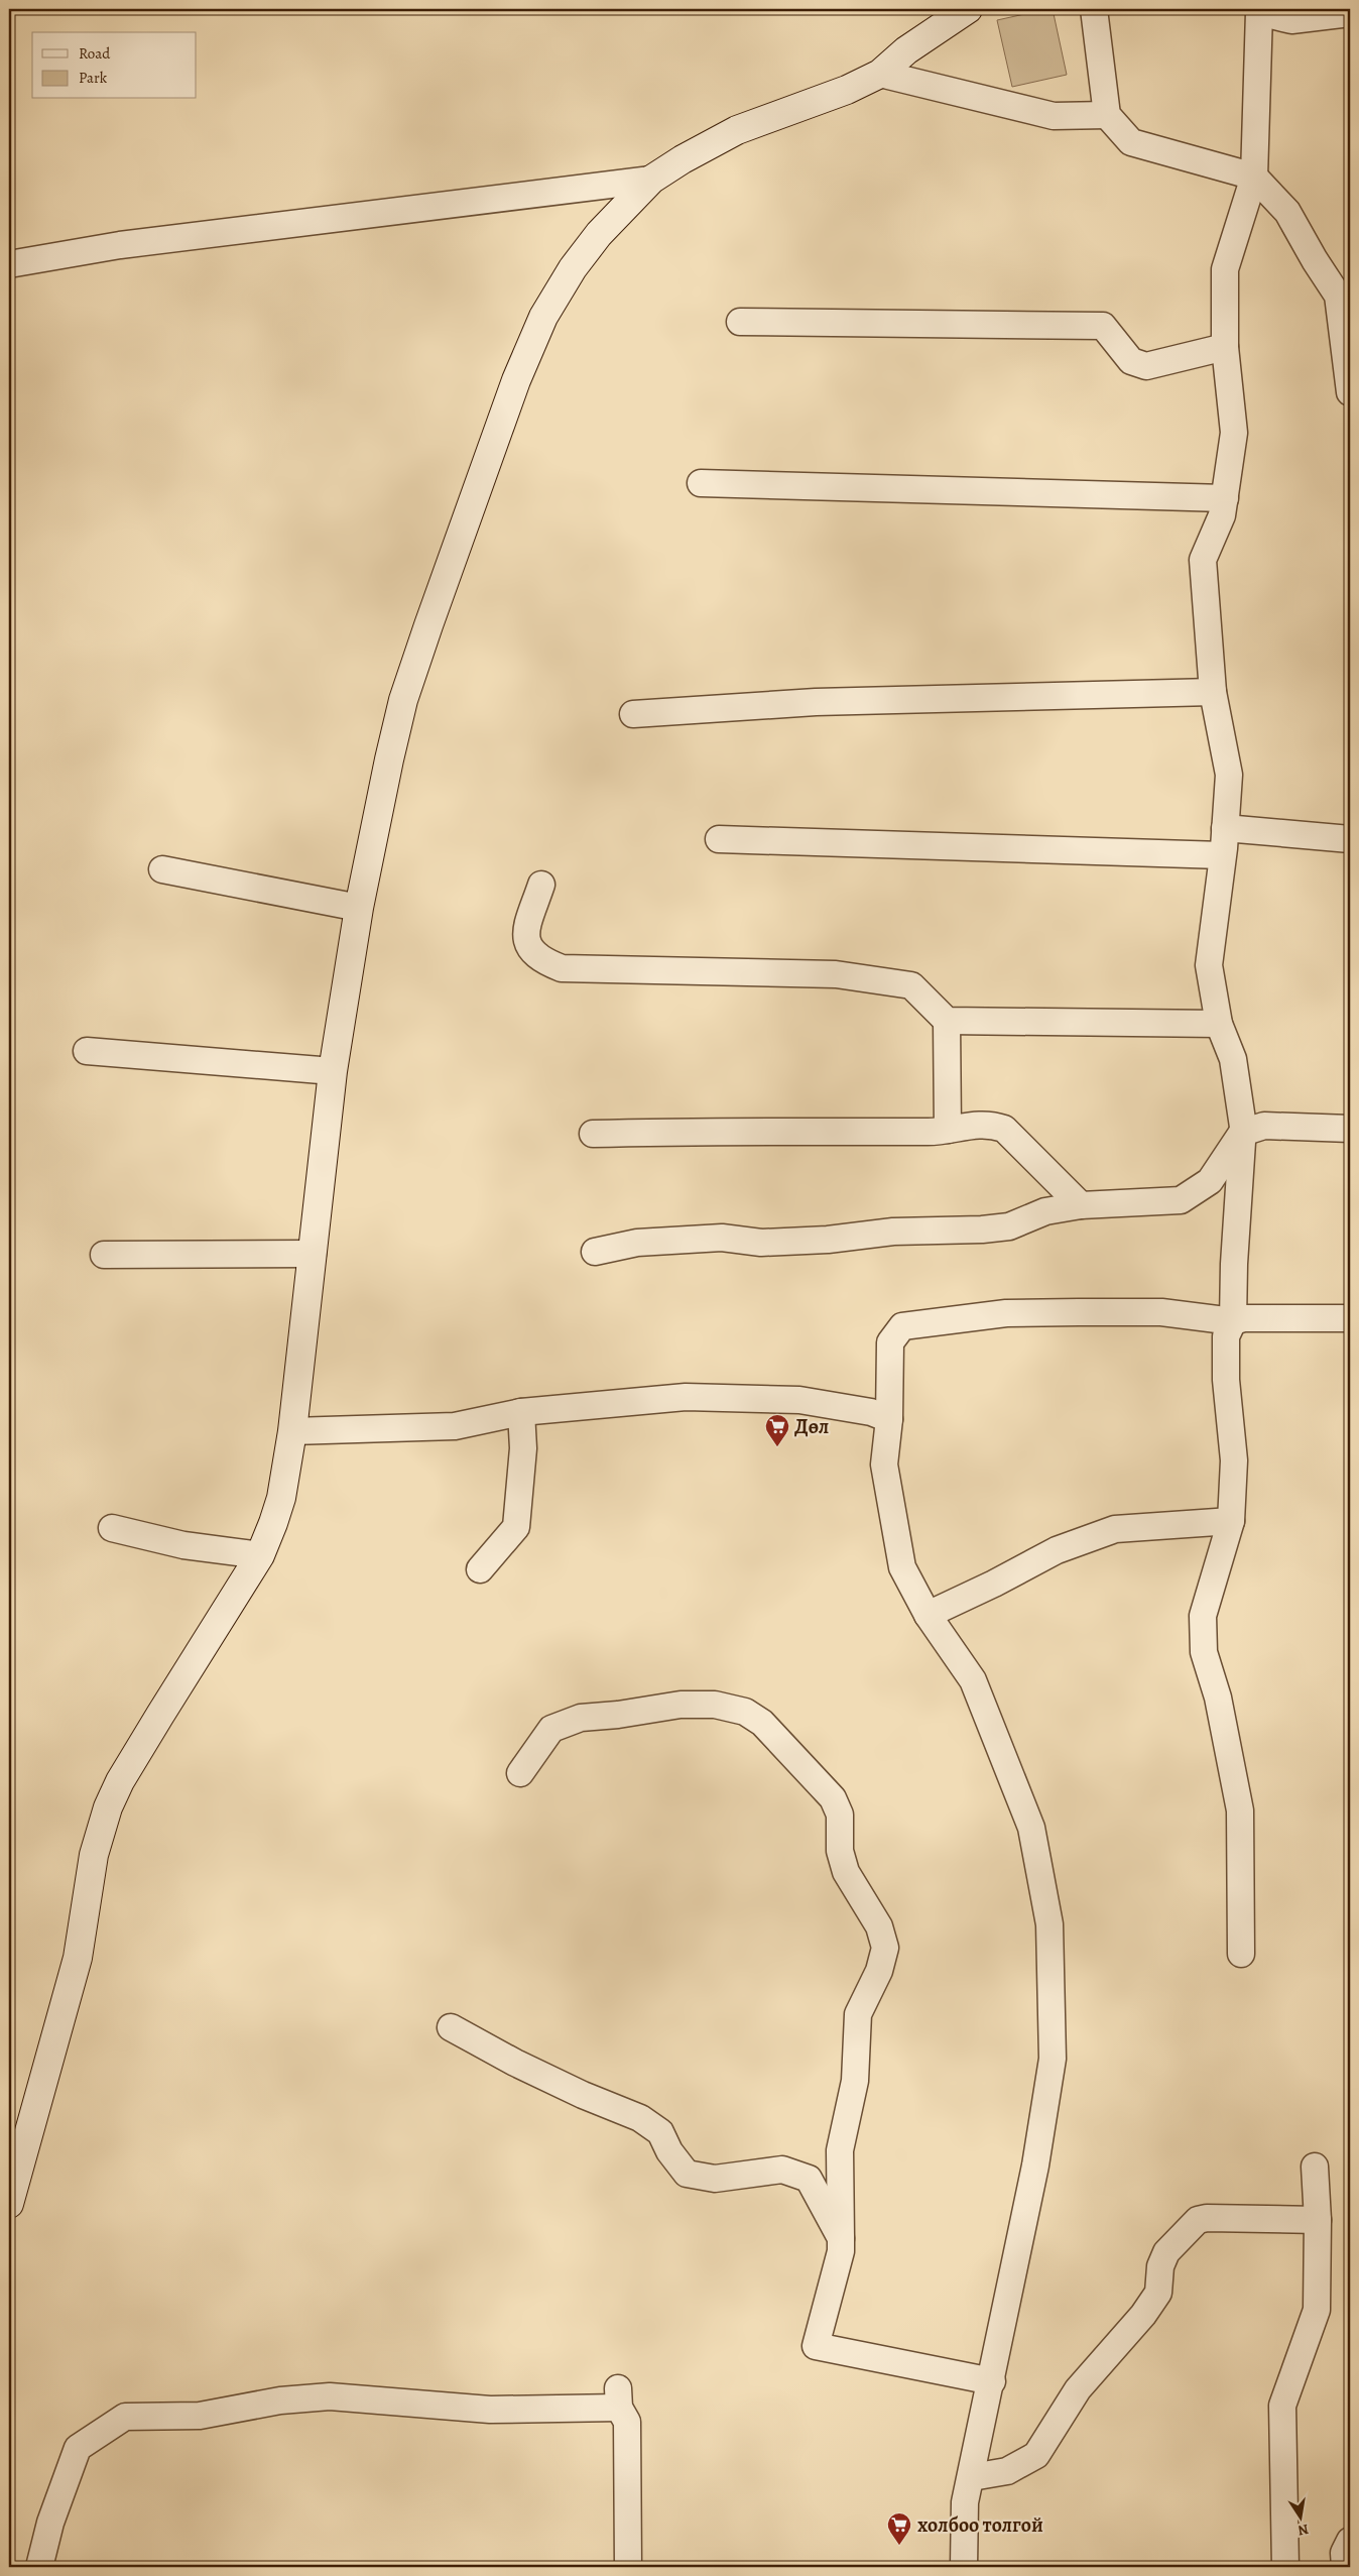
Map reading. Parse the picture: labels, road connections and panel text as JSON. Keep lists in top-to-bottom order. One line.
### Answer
{"places":{"supermarket":["Дөл","холбоо толгой"]},"legend":["Road","Park"],"north":"bottom"}
